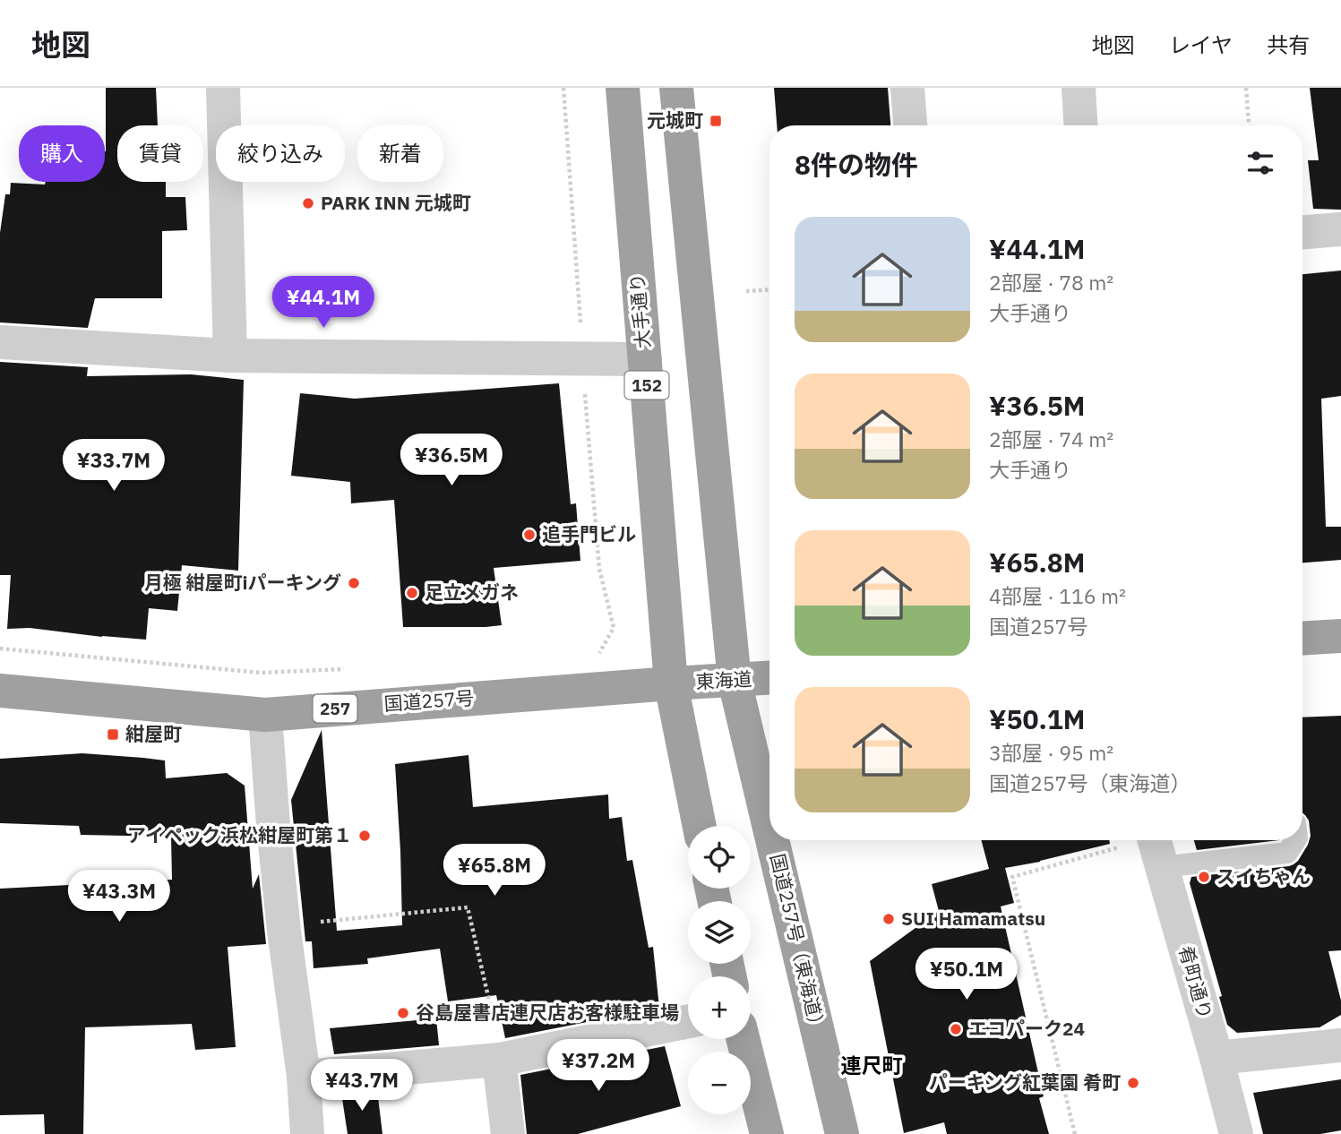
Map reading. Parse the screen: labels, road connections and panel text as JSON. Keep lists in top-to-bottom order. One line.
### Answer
{"streets":{"highway":["大手通り","152","東海道","国道257号","257","国道257号（東海道）"],"street":["肴町通り"]},"crossings":[["大手通り","東海道"],["大手通り","国道257号"],["東海道","国道257号"],["東海道","国道257号（東海道）"]],"districts":["連尺町"],"places":{"transit":["元城町","紺屋町"],"other":["PARK INN 元城町","追手門ビル","月極 紺屋町iパーキング","足立メガネ","アイペック浜松紺屋町第１","スイちゃん","SUI Hamamatsu","谷島屋書店連尺店お客様駐車場","エコパーク24","パーキング紅葉園 肴町"]},"page":{"header":"地図","nav":["地図","レイヤ","共有"],"chip":["購入","賃貸","絞り込み","新着"],"heading":"8件の物件","list":[{"name":"¥44.1M","note":"2部屋 · 78 m² · 大手通り"},{"name":"¥36.5M","note":"2部屋 · 74 m² · 大手通り"},{"name":"¥65.8M","note":"4部屋 · 116 m² · 国道257号"},{"name":"¥50.1M","note":"3部屋 · 95 m² · 国道257号（東海道）"}],"price":["¥44.1M","¥36.5M","¥33.7M","¥65.8M","¥43.3M","¥50.1M","¥37.2M","¥43.7M"],"map_buttons":["+","−"]}}
